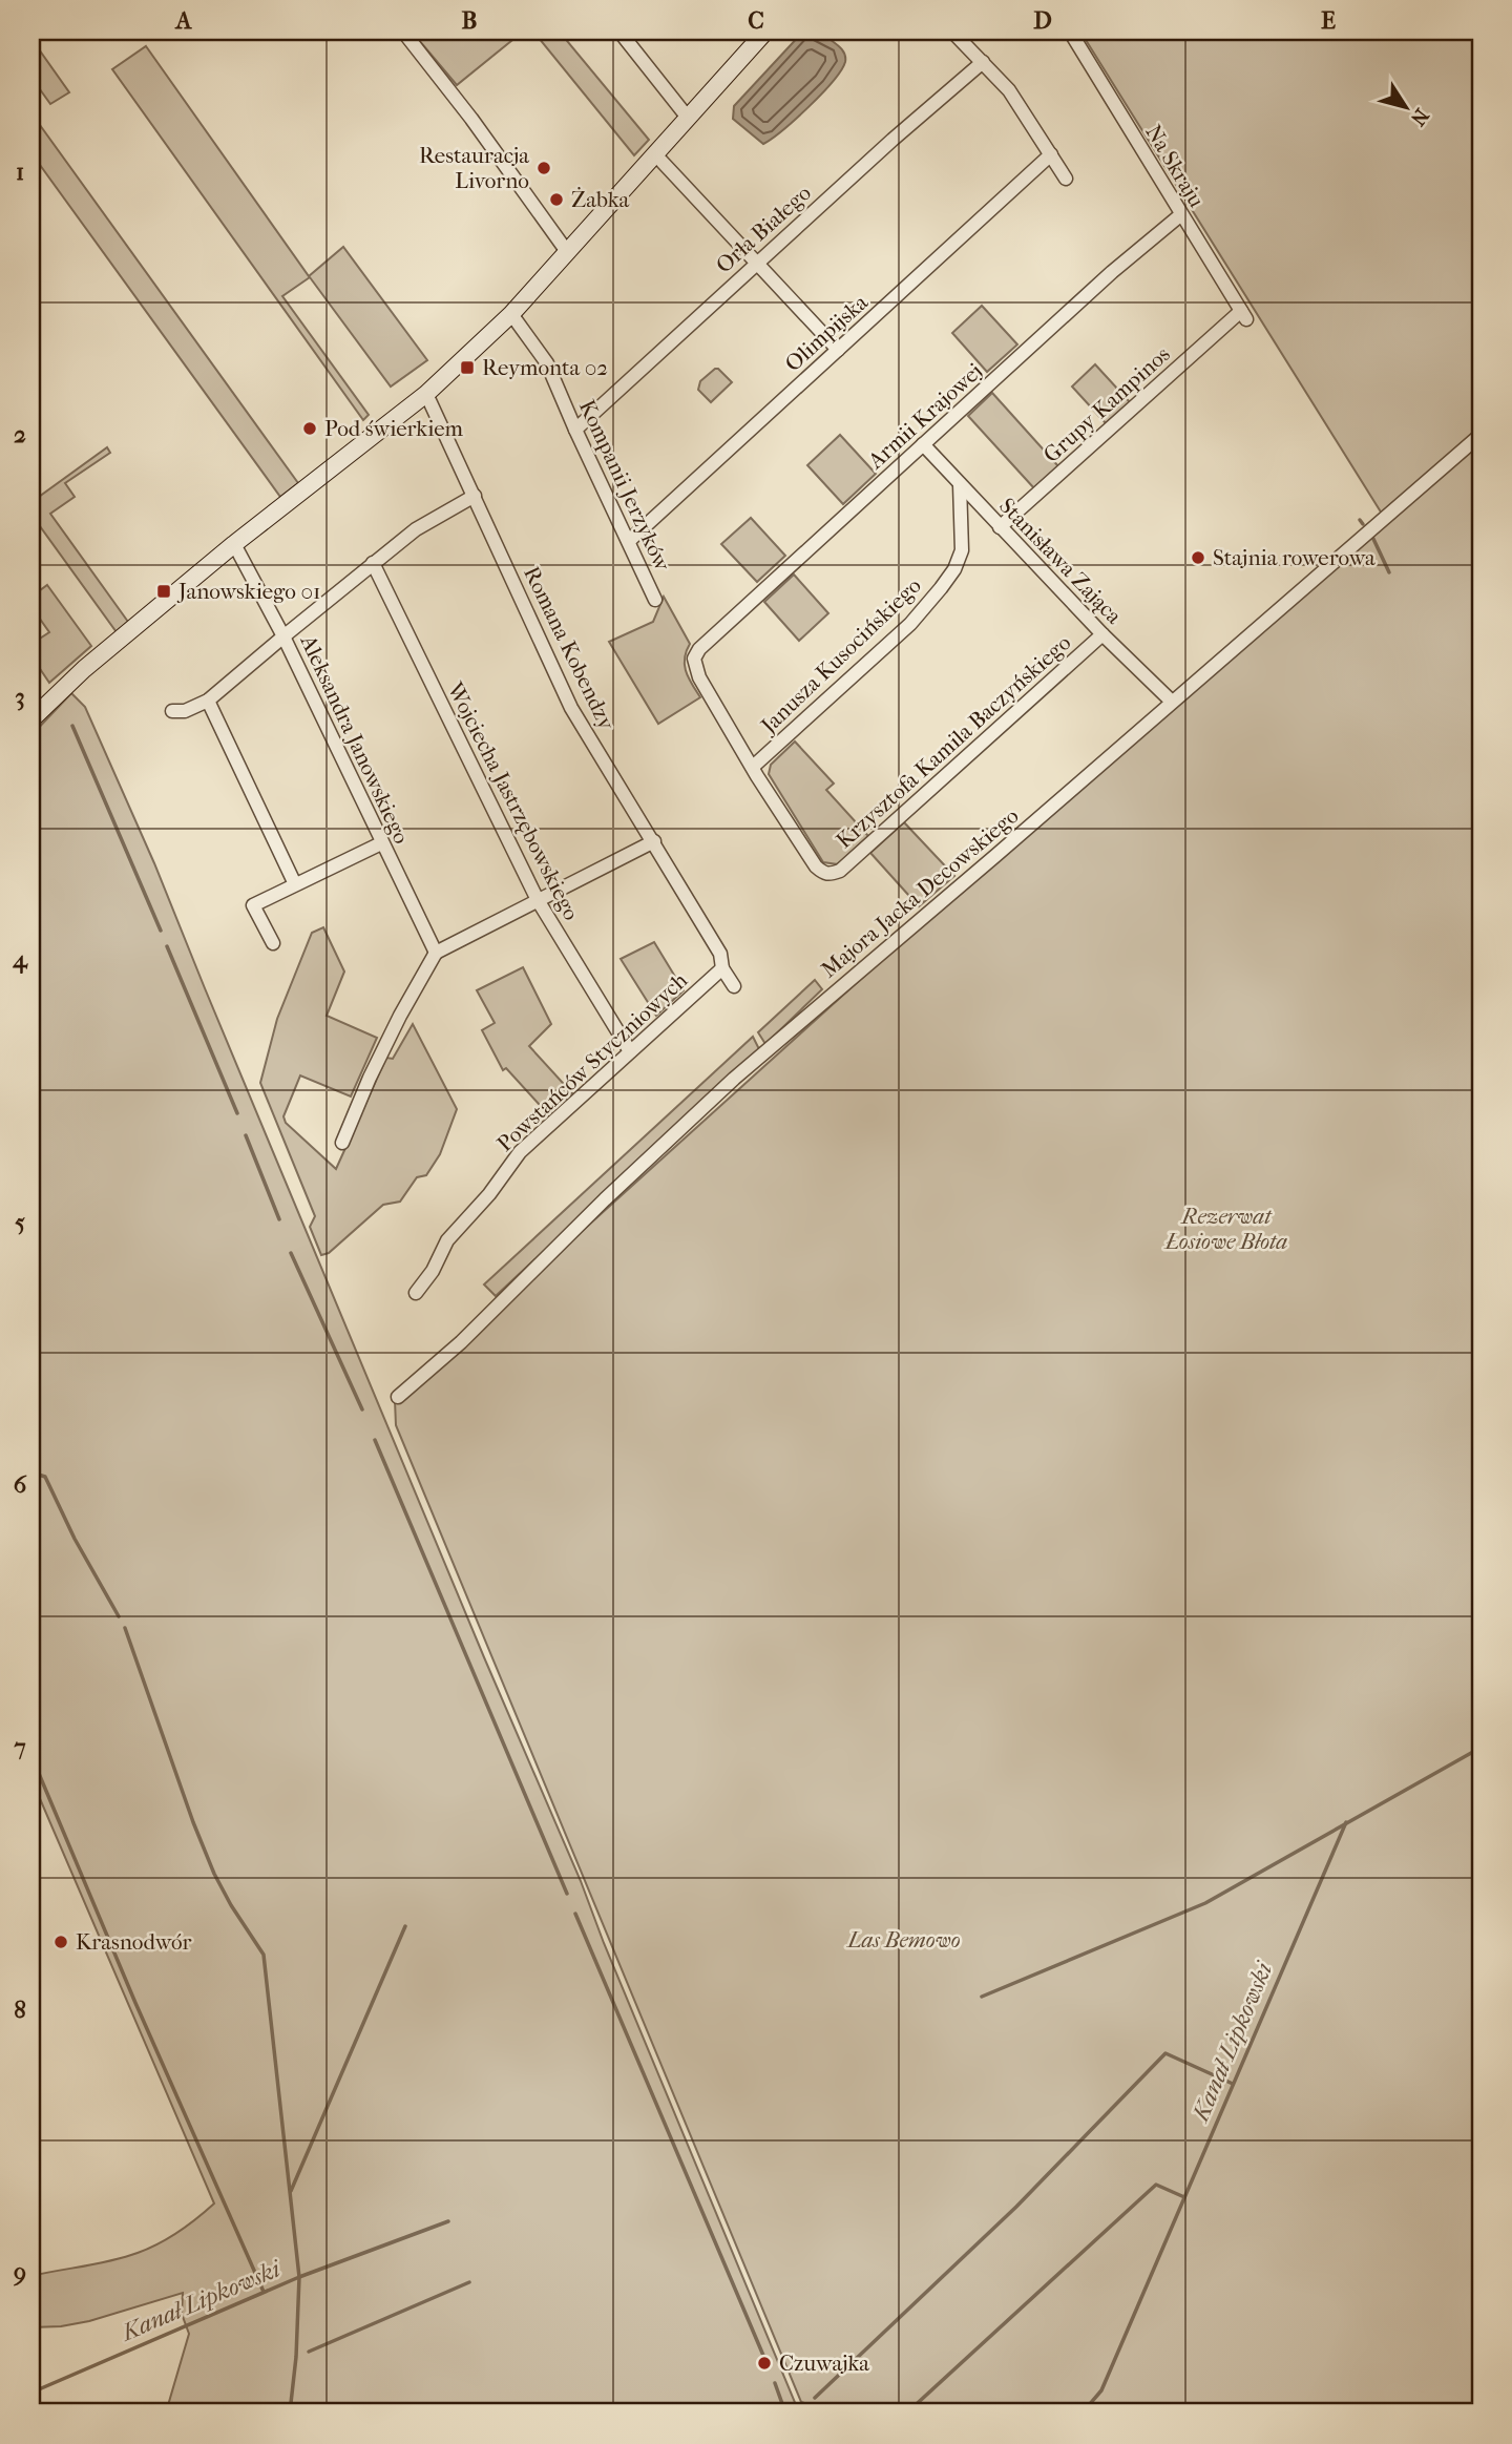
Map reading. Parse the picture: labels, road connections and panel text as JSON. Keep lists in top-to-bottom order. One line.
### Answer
{"streets":{"street":["Na Skraju","Orła Białego","Olimpijska","Grupy Kampinos","Armii Krajowej","Kompanii Jerzyków","Stanisława Zająca","Romana Kobendzy","Janusza Kusocińskiego","Aleksandra Janowskiego","Krzysztofa Kamila Baczyńskiego","Wojciecha Jastrzębowskiego","Majora Jacka Decowskiego","Powstańców Styczniowych"]},"crossings":[["Na Skraju","Grupy Kampinos"],["Na Skraju","Armii Krajowej"],["Orła Białego","Kompanii Jerzyków"],["Olimpijska","Kompanii Jerzyków"],["Grupy Kampinos","Stanisława Zająca"],["Armii Krajowej","Stanisława Zająca"],["Armii Krajowej","Janusza Kusocińskiego"],["Armii Krajowej","Krzysztofa Kamila Baczyńskiego"],["Stanisława Zająca","Janusza Kusocińskiego"],["Stanisława Zająca","Krzysztofa Kamila Baczyńskiego"],["Stanisława Zająca","Majora Jacka Decowskiego"],["Romana Kobendzy","Powstańców Styczniowych"],["Janusza Kusocińskiego","Krzysztofa Kamila Baczyńskiego"],["Wojciecha Jastrzębowskiego","Powstańców Styczniowych"]],"water":["Kanał Lipkowski"],"parks":["Rezerwat Łosiowe Błota","Las Bemowo"],"places":{"other":["Restauracja Livorno","Żabka","Pod świerkiem","Stajnia rowerowa","Krasnodwór","Czuwajka"],"transit":["Reymonta 02","Janowskiego 01"]},"north":"bottom right","grid":{"columns":["A","B","C","D","E"],"rows":["1","2","3","4","5","6","7","8","9"]}}
